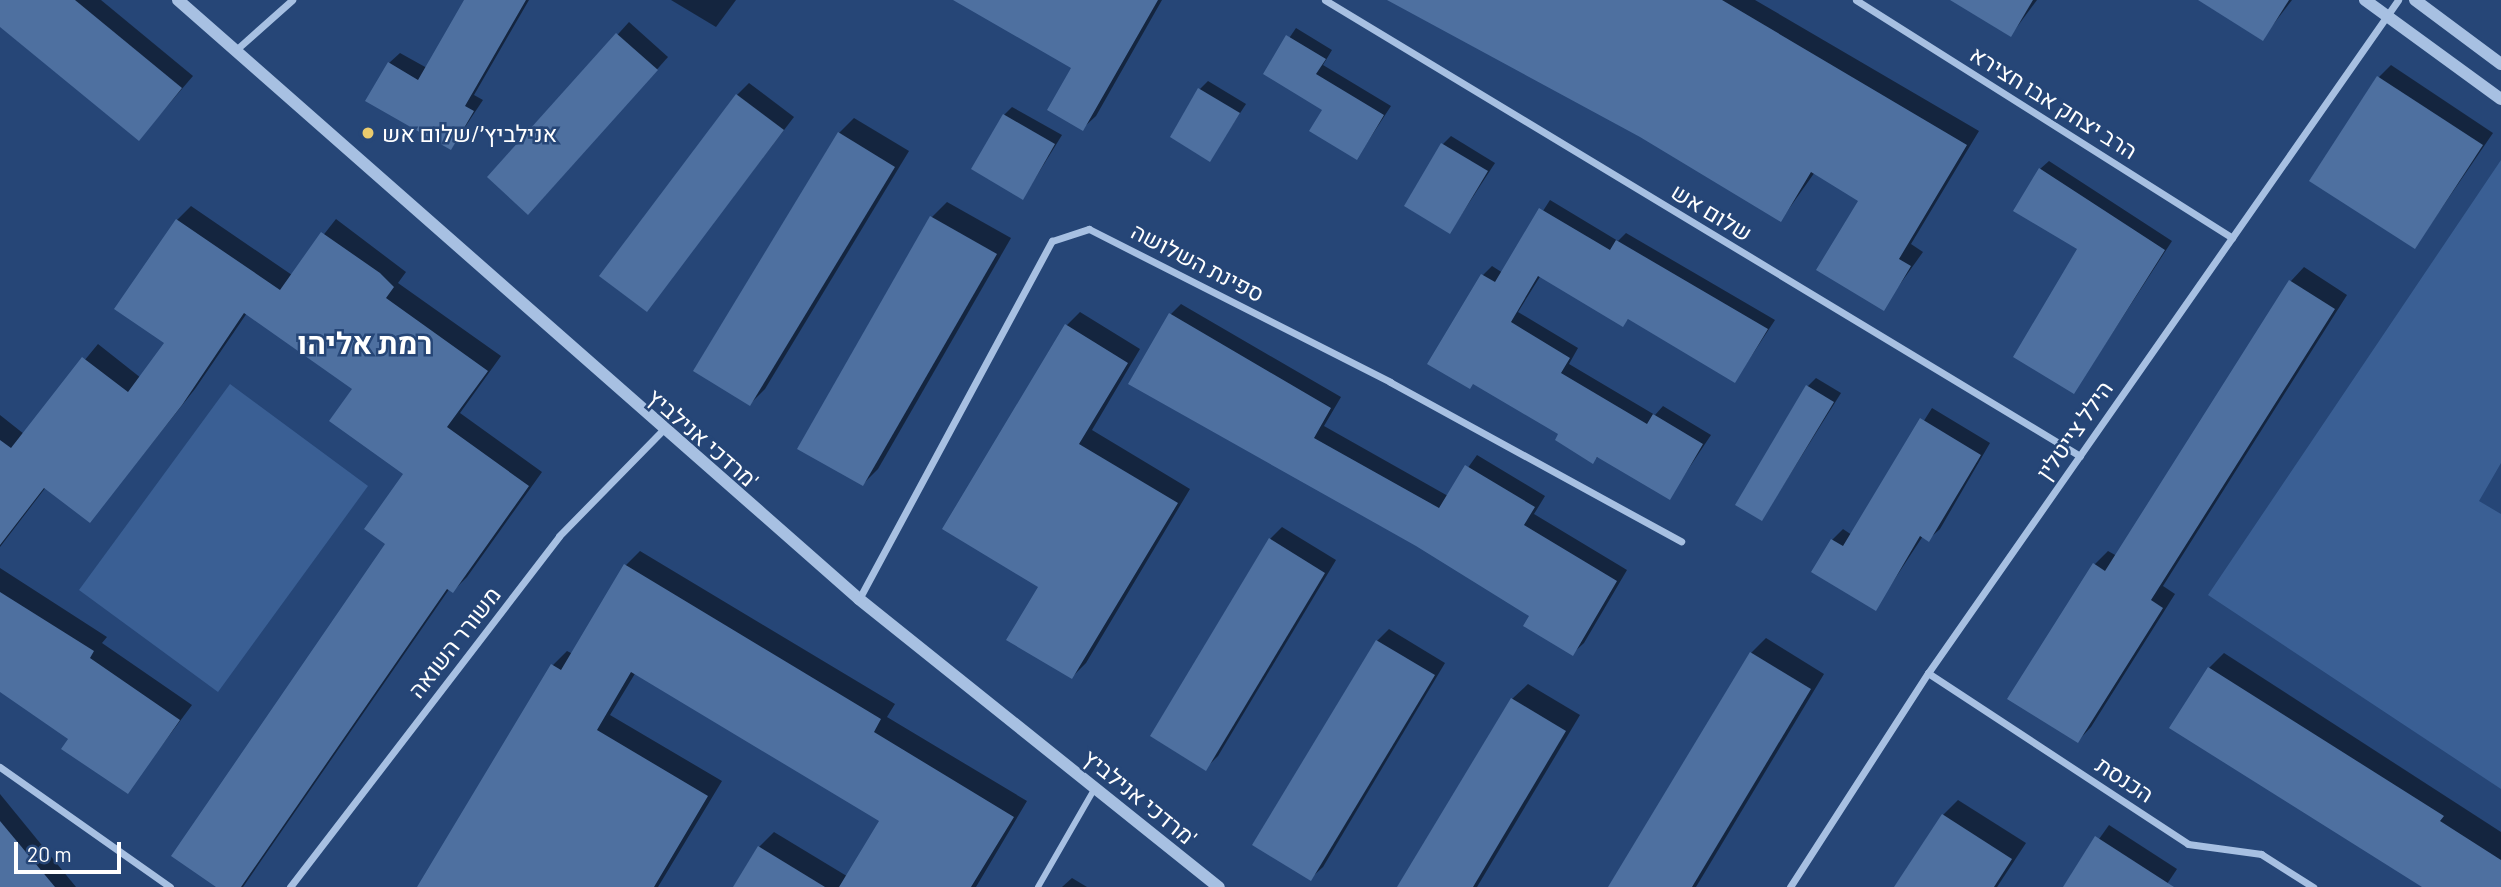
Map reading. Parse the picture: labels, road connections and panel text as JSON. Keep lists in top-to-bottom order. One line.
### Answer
{"streets":{"street":["הרב יצחק אבו חצירא","שלום אש","ספינת השלושה","הילל צייטלין","מרדכי אנילביץ'","משורר השואה","הכנסת"]},"crossings":[["הרב יצחק אבו חצירא","הילל צייטלין"],["שלום אש","הילל צייטלין"],["ספינת השלושה","מרדכי אנילביץ'"],["הילל צייטלין","הכנסת"],["מרדכי אנילביץ'","משורר השואה"]],"districts":["רמת אליהו"],"places":["אנילביץ׳/שלום אש"],"scale_bar":"20 m"}
